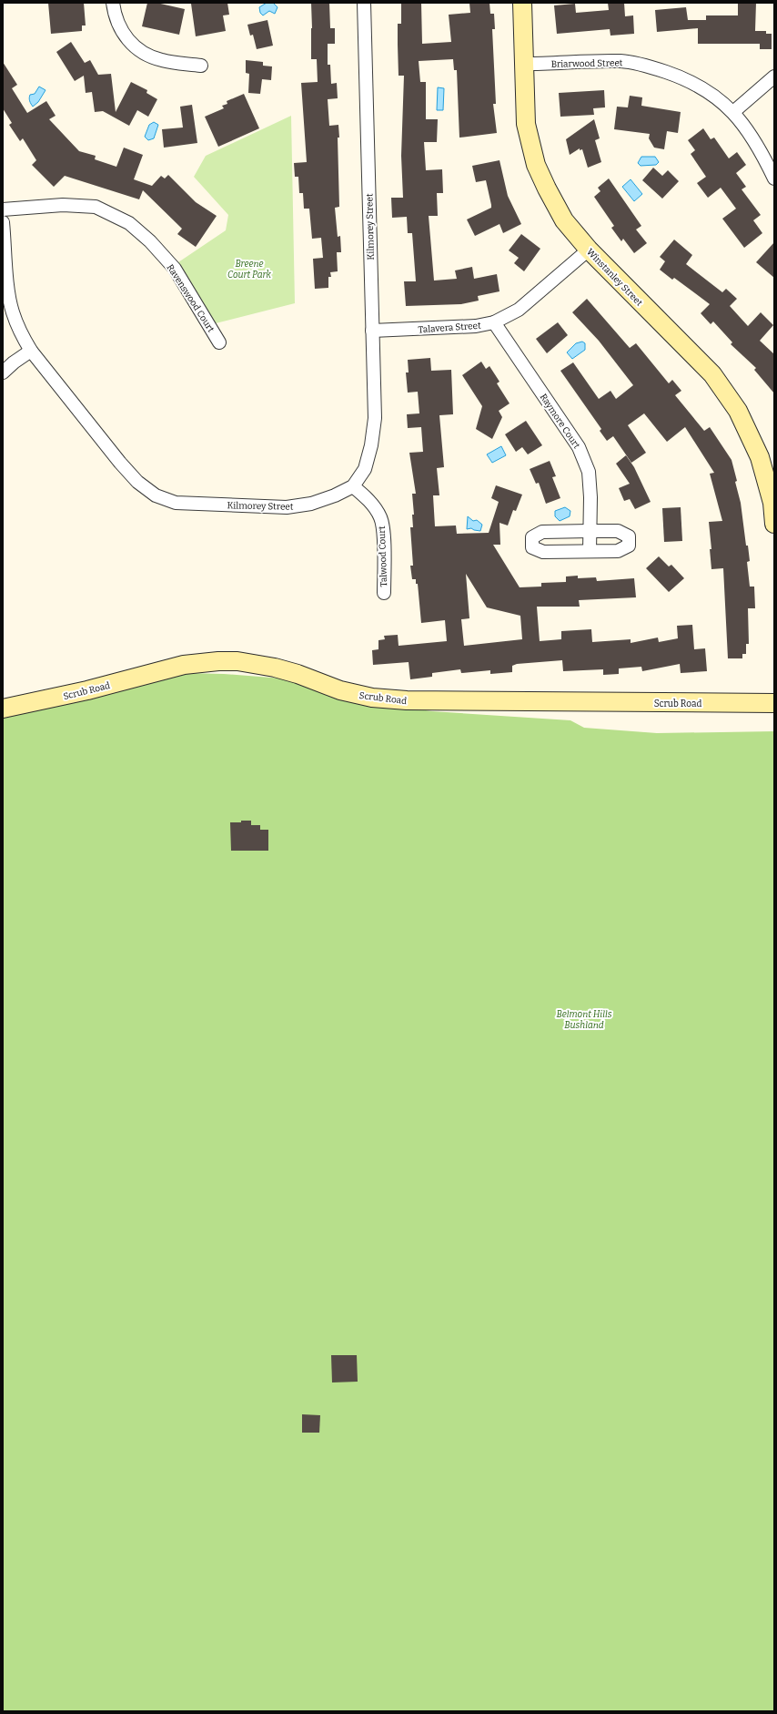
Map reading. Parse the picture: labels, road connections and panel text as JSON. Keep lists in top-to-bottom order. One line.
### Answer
{"streets":{"main road":["Winstanley Street","Scrub Road"],"street":["Briarwood Street","Kilmorey Street","Ravenswood Court","Talavera Street","Raymore Court","Talwood Court"]},"crossings":[["Briarwood Street","Winstanley Street"],["Kilmorey Street","Talavera Street"],["Kilmorey Street","Talwood Court"],["Winstanley Street","Talavera Street"],["Talavera Street","Raymore Court"]],"parks":["Breene Court Park","Belmont Hills Bushland"]}
